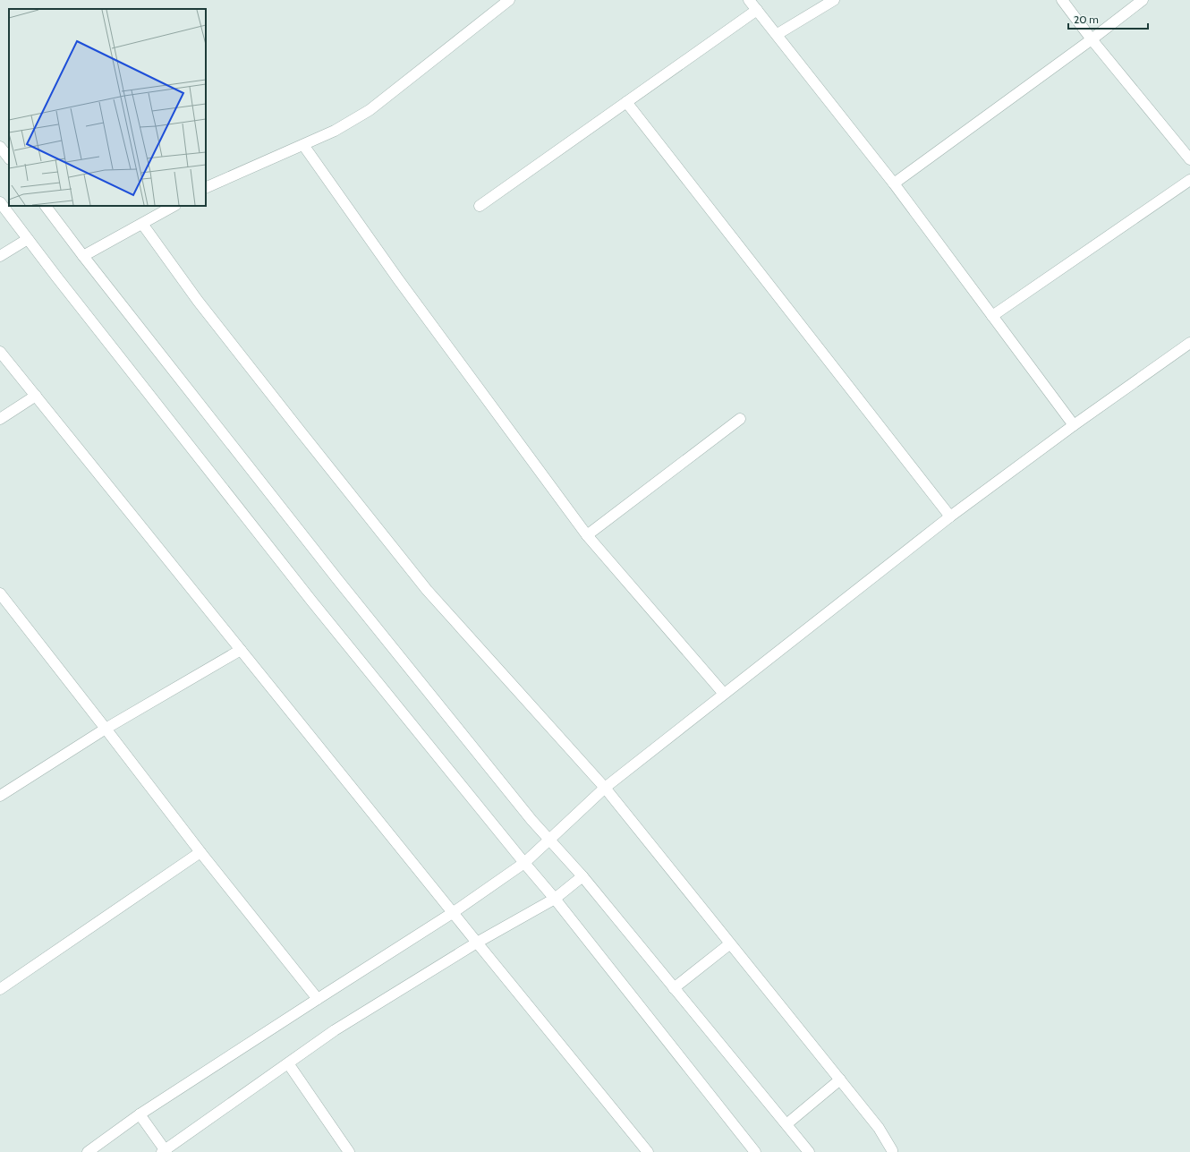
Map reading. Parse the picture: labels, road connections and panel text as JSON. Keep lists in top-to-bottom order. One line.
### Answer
{"scale_bar":"20 m"}
